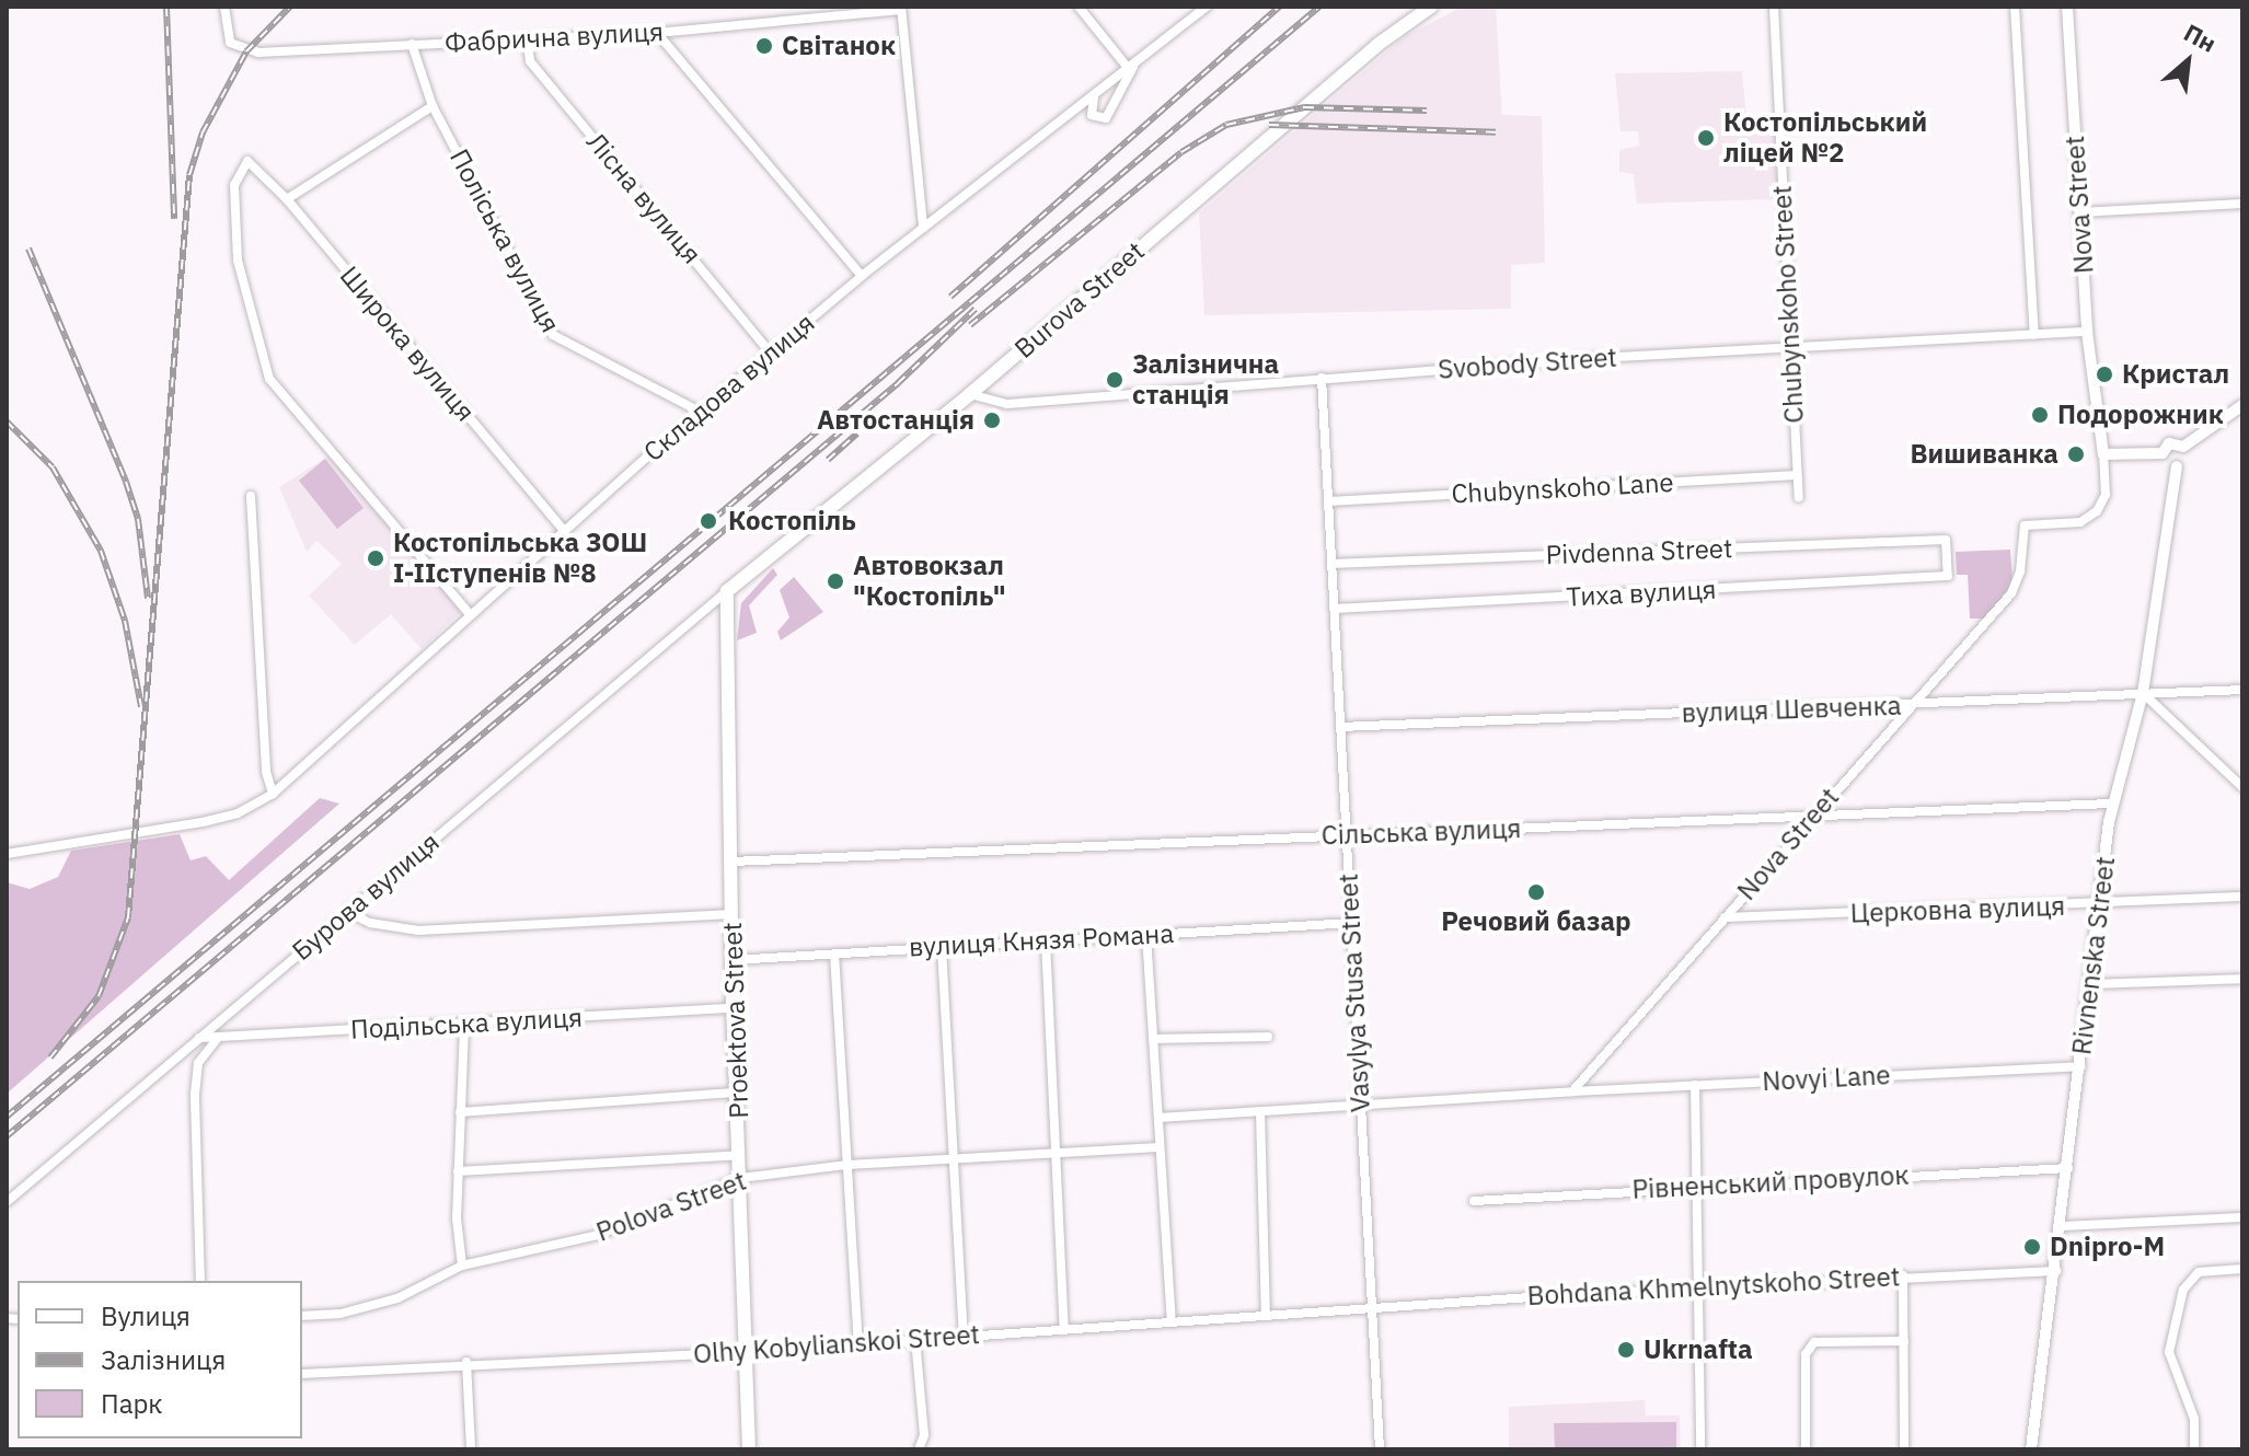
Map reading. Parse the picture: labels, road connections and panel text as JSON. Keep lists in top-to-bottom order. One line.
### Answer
{"streets":{"main road":["Burova Street","Proektova Street"],"street":["Фабрична вулиця","Лісна вулиця","Nova Street","Поліська вулиця","Chubynskoho Street","Широка вулиця","Svobody Street","Складова вулиця","Chubynskoho Lane","Pivdenna Street","Тиха вулиця","вулиця Шевченка","Сільська вулиця","Бурова вулиця","Церковна вулиця","вулиця Князя Романа","Rivnenska Street","Vasylya Stusa Street","Подільська вулиця","Novyi Lane","Рівненський провулок","Polova Street","Bohdana Khmelnytskoho Street","Olhy Kobylianskoi Street"]},"crossings":[["Фабрична вулиця","Лісна вулиця"],["Фабрична вулиця","Поліська вулиця"],["Лісна вулиця","Складова вулиця"],["Nova Street","Svobody Street"],["Nova Street","вулиця Шевченка"],["Nova Street","Сільська вулиця"],["Nova Street","Церковна вулиця"],["Nova Street","Novyi Lane"],["Поліська вулиця","Складова вулиця"],["Burova Street","Svobody Street"],["Burova Street","Бурова вулиця"],["Burova Street","Proektova Street"],["Chubynskoho Street","Svobody Street"],["Chubynskoho Street","Chubynskoho Lane"],["Широка вулиця","Складова вулиця"],["Svobody Street","Vasylya Stusa Street"],["Chubynskoho Lane","Vasylya Stusa Street"],["Pivdenna Street","Тиха вулиця"],["Pivdenna Street","Vasylya Stusa Street"],["Тиха вулиця","Vasylya Stusa Street"],["вулиця Шевченка","Rivnenska Street"],["вулиця Шевченка","Vasylya Stusa Street"],["Сільська вулиця","Rivnenska Street"],["Сільська вулиця","Vasylya Stusa Street"],["Сільська вулиця","Proektova Street"],["Бурова вулиця","Proektova Street"],["Бурова вулиця","Подільська вулиця"],["Церковна вулиця","Rivnenska Street"],["вулиця Князя Романа","Vasylya Stusa Street"],["вулиця Князя Романа","Proektova Street"],["Rivnenska Street","Novyi Lane"],["Rivnenska Street","Рівненський провулок"],["Rivnenska Street","Bohdana Khmelnytskoho Street"],["Vasylya Stusa Street","Bohdana Khmelnytskoho Street"],["Vasylya Stusa Street","Olhy Kobylianskoi Street"],["Proektova Street","Подільська вулиця"],["Proektova Street","Polova Street"],["Proektova Street","Olhy Kobylianskoi Street"],["Bohdana Khmelnytskoho Street","Olhy Kobylianskoi Street"]],"places":["Світанок","Костопільський ліцей №2","Кристал","Залізнична станція","Подорожник","Автостанція","Вишиванка","Костопіль","Костопільська ЗОШ І-ІІступенів №8","Автовокзал \"Костопіль\"","Речовий базар","Dnipro-M","Ukrnafta"],"legend":["Вулиця","Залізниця","Парк"],"north":"top right"}
